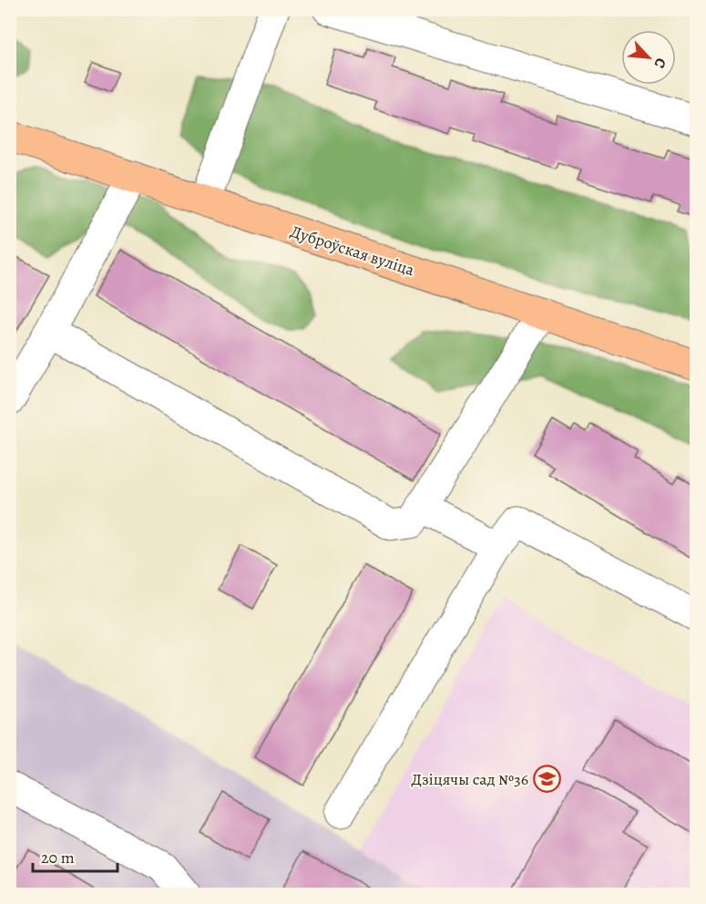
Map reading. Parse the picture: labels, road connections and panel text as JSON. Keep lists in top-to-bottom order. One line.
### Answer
{"streets":{"main road":["Дуброўская вуліца"]},"places":{"school or university":["Дзіцячы сад №36"]},"scale_bar":"20 m","north":"bottom right"}
